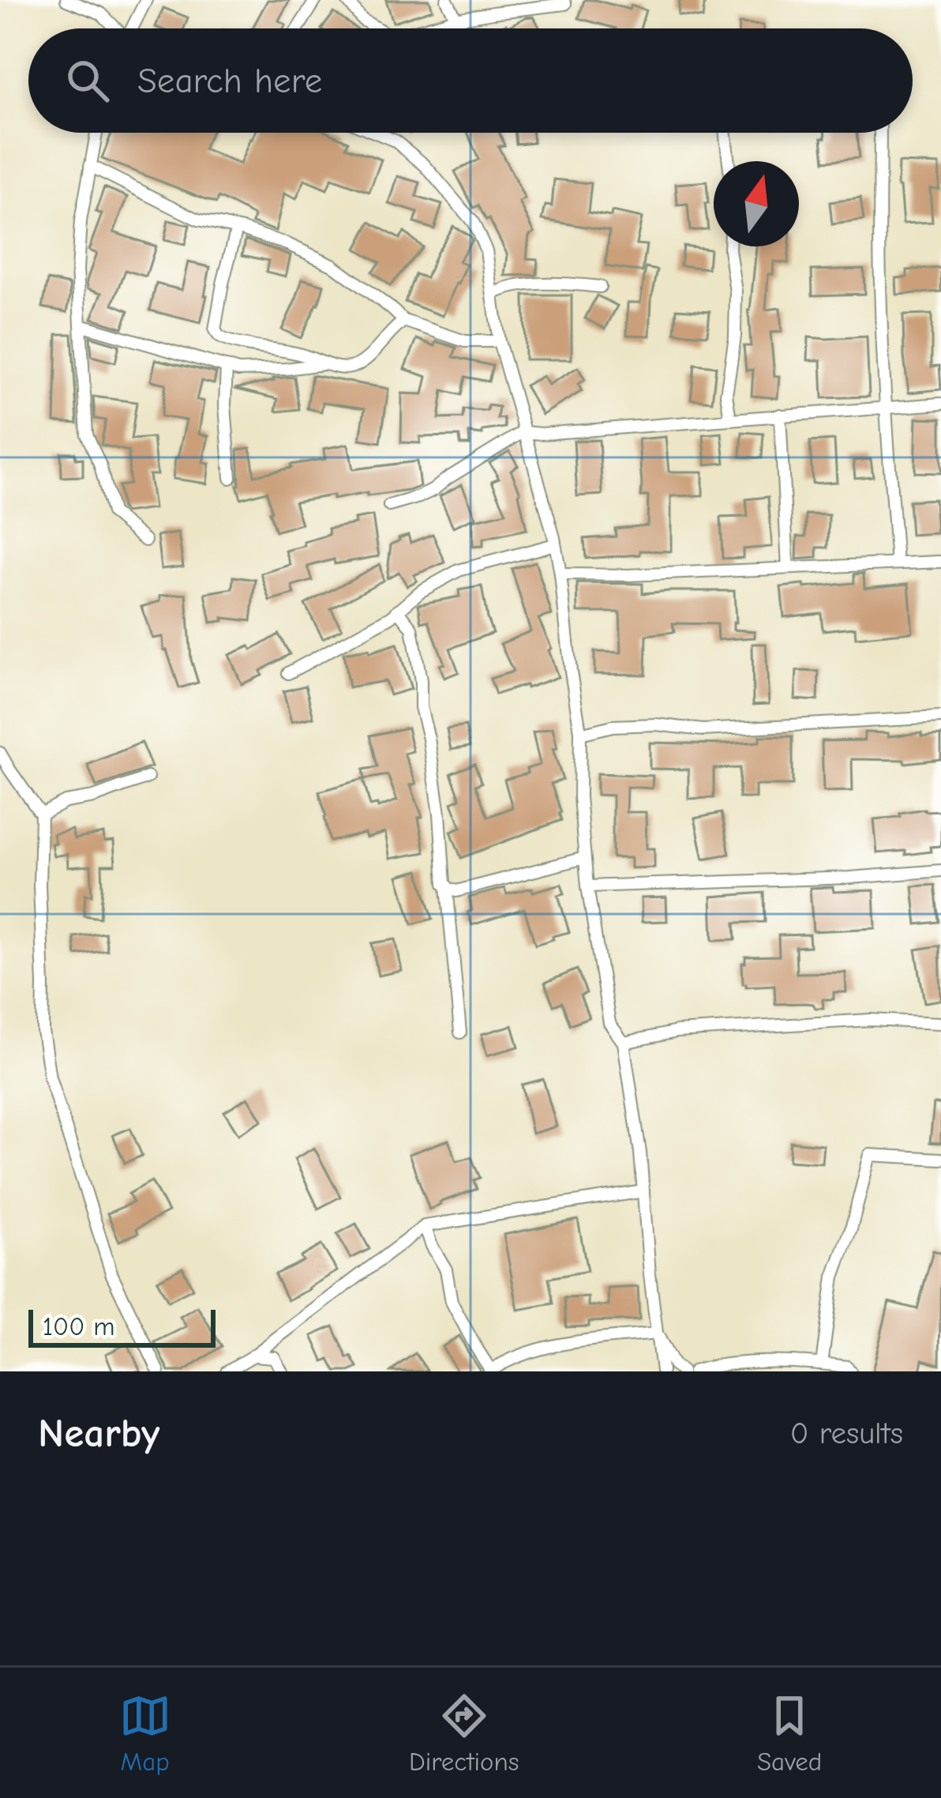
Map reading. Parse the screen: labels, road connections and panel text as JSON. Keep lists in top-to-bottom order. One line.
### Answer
{"scale_bar":"100 m","north":"top","page":{"search":"Search here","scale":"100 m","heading":["Nearby","0 results"],"nav":["Map","Directions","Saved"]}}
